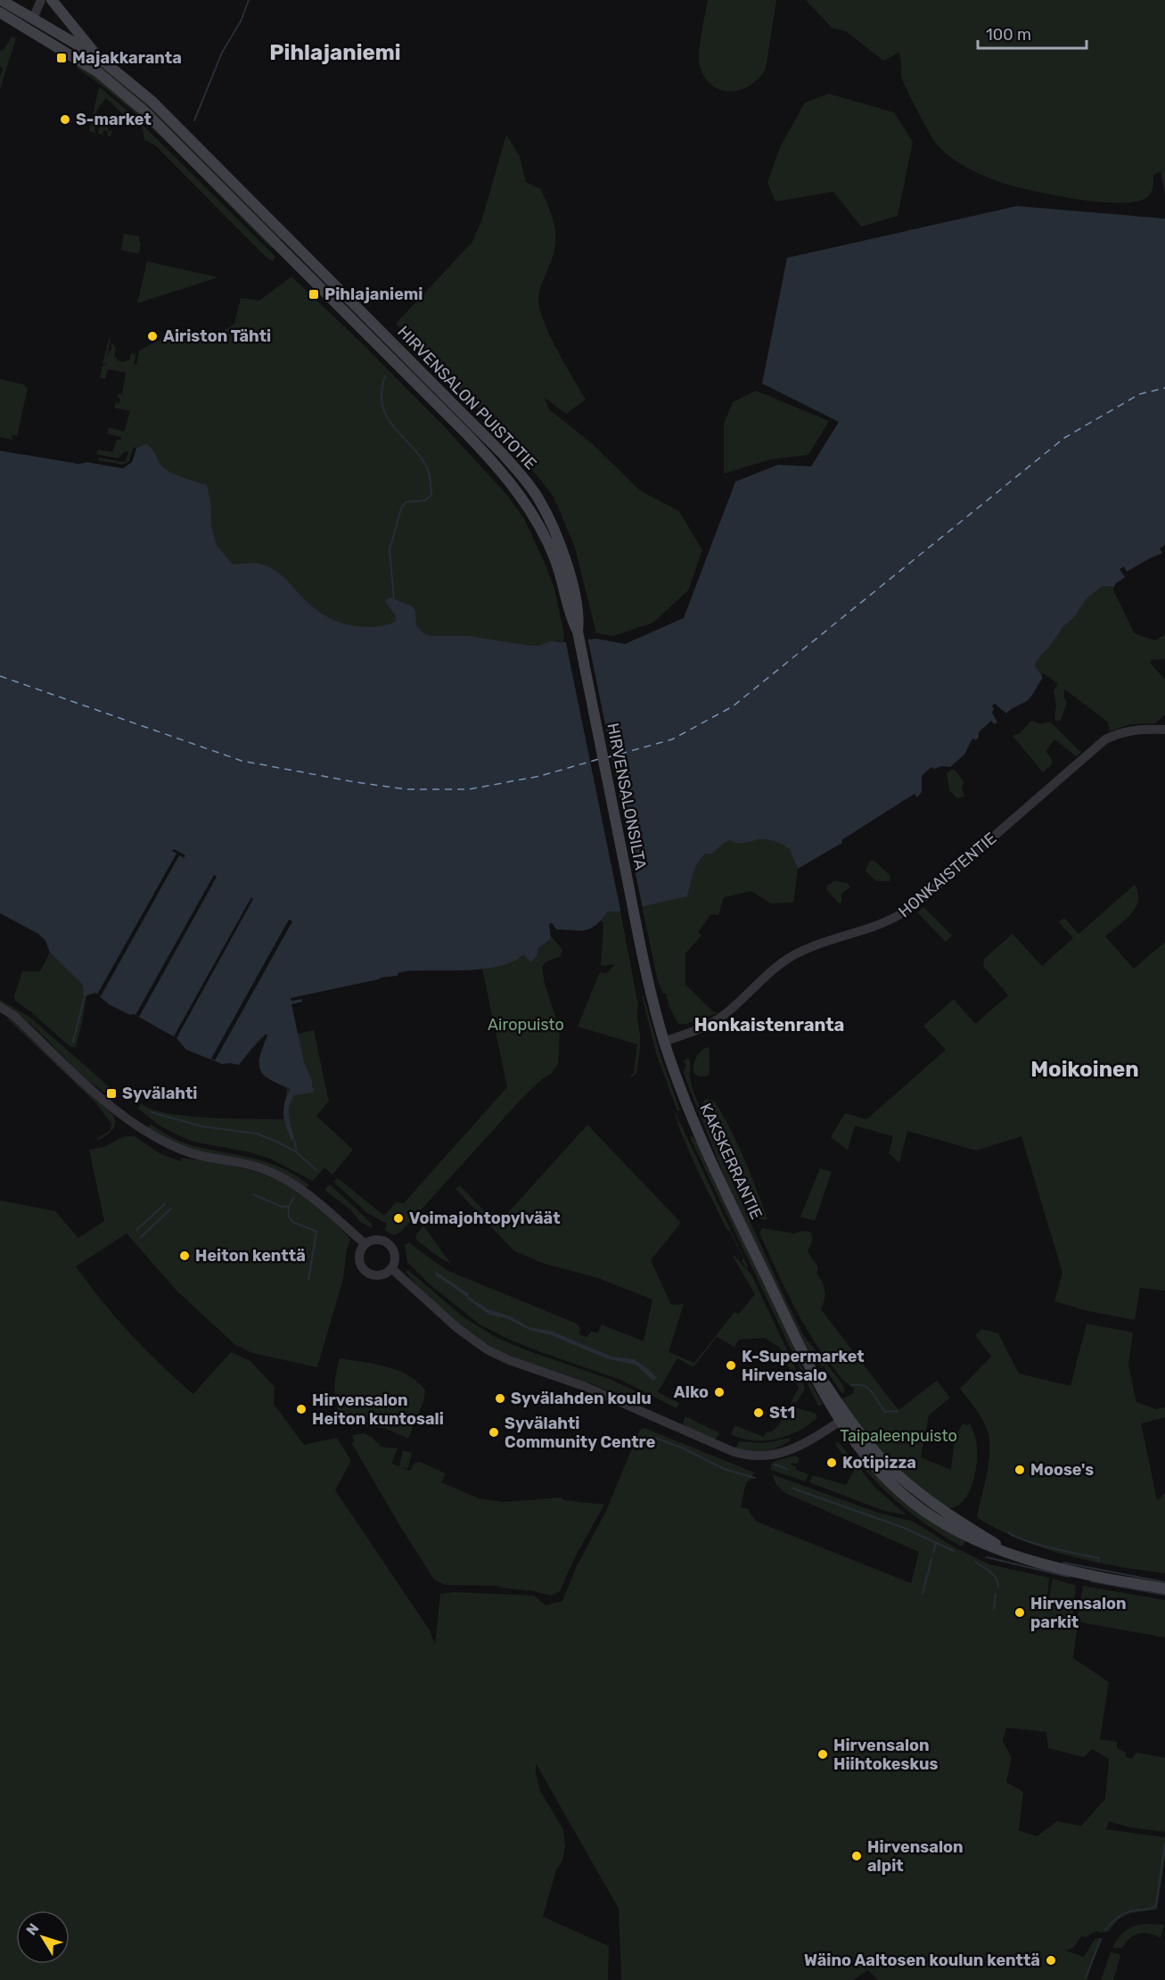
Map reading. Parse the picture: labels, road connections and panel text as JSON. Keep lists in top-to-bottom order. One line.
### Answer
{"streets":{"main road":["HIRVENSALON PUISTOTIE","HIRVENSALONSILTA","KAKSKERRANTIE"],"street":["HONKAISTENTIE"]},"crossings":[["HIRVENSALON PUISTOTIE","HIRVENSALONSILTA"],["HIRVENSALONSILTA","KAKSKERRANTIE"],["HONKAISTENTIE","KAKSKERRANTIE"]],"districts":["Pihlajaniemi","Honkaistenranta","Moikoinen"],"parks":["Airopuisto","Taipaleenpuisto"],"places":{"transit":["Majakkaranta","Pihlajaniemi","Syvälahti"],"other":["S-market","Airiston Tähti","Voimajohtopylväät","Heiton kenttä","K-Supermarket Hirvensalo","Alko","Syvälahden koulu","Hirvensalon Heiton kuntosali","St1","Syvälahti Community Centre","Kotipizza","Moose's","Hirvensalon parkit","Hirvensalon Hiihtokeskus","Hirvensalon alpit","Wäino Aaltosen koulun kenttä"]},"scale_bar":"100 m","north":"top left"}
